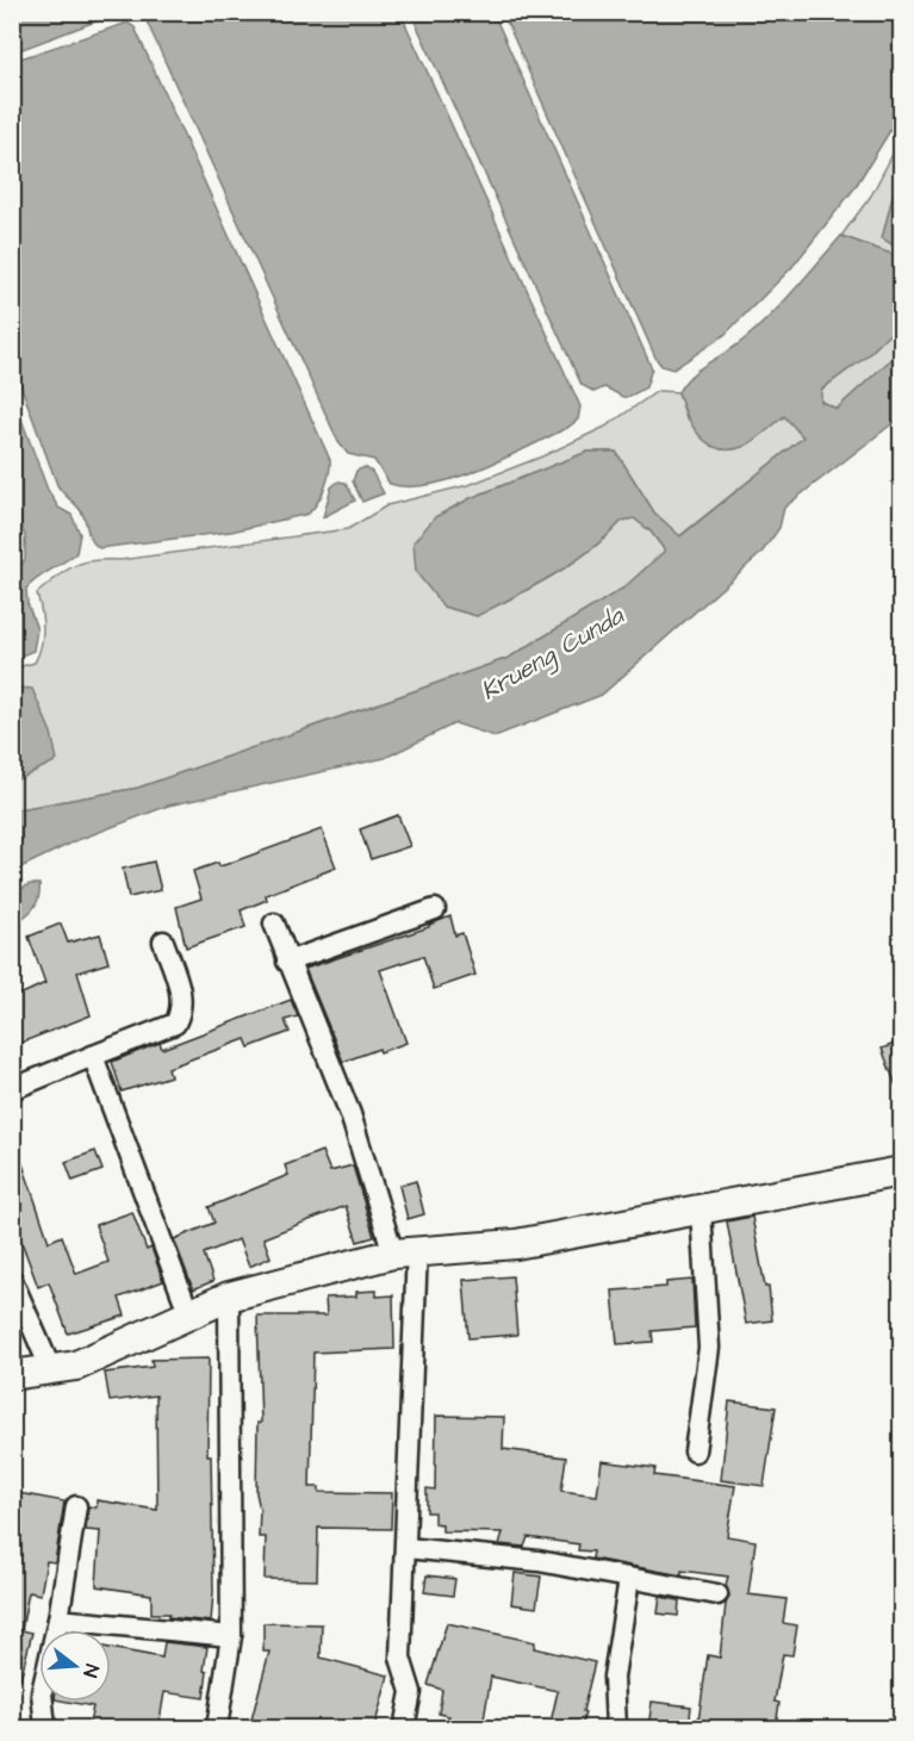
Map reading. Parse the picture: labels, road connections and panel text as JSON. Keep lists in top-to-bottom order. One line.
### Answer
{"water":["Krueng Cunda"],"north":"right"}
